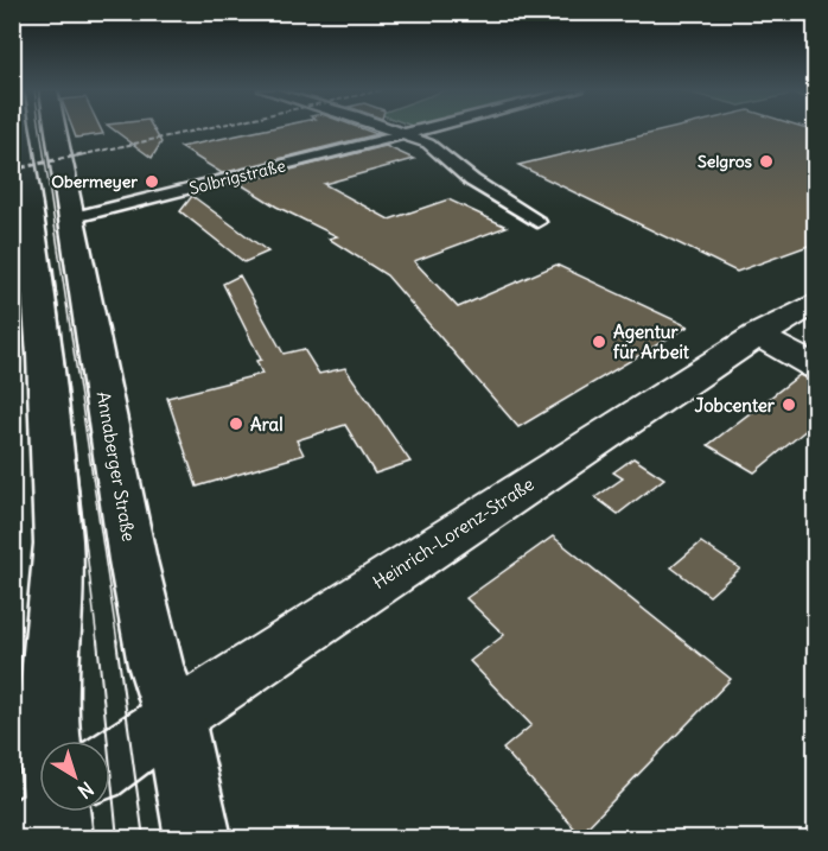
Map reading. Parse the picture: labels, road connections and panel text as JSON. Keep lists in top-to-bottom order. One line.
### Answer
{"streets":{"main road":["Annaberger Straße","Heinrich-Lorenz-Straße"],"street":["Solbrigstraße"]},"crossings":[["Solbrigstraße","Annaberger Straße"],["Annaberger Straße","Heinrich-Lorenz-Straße"]],"places":["Selgros","Obermeyer","Agentur für Arbeit","Jobcenter","Aral"],"north":"bottom right"}
